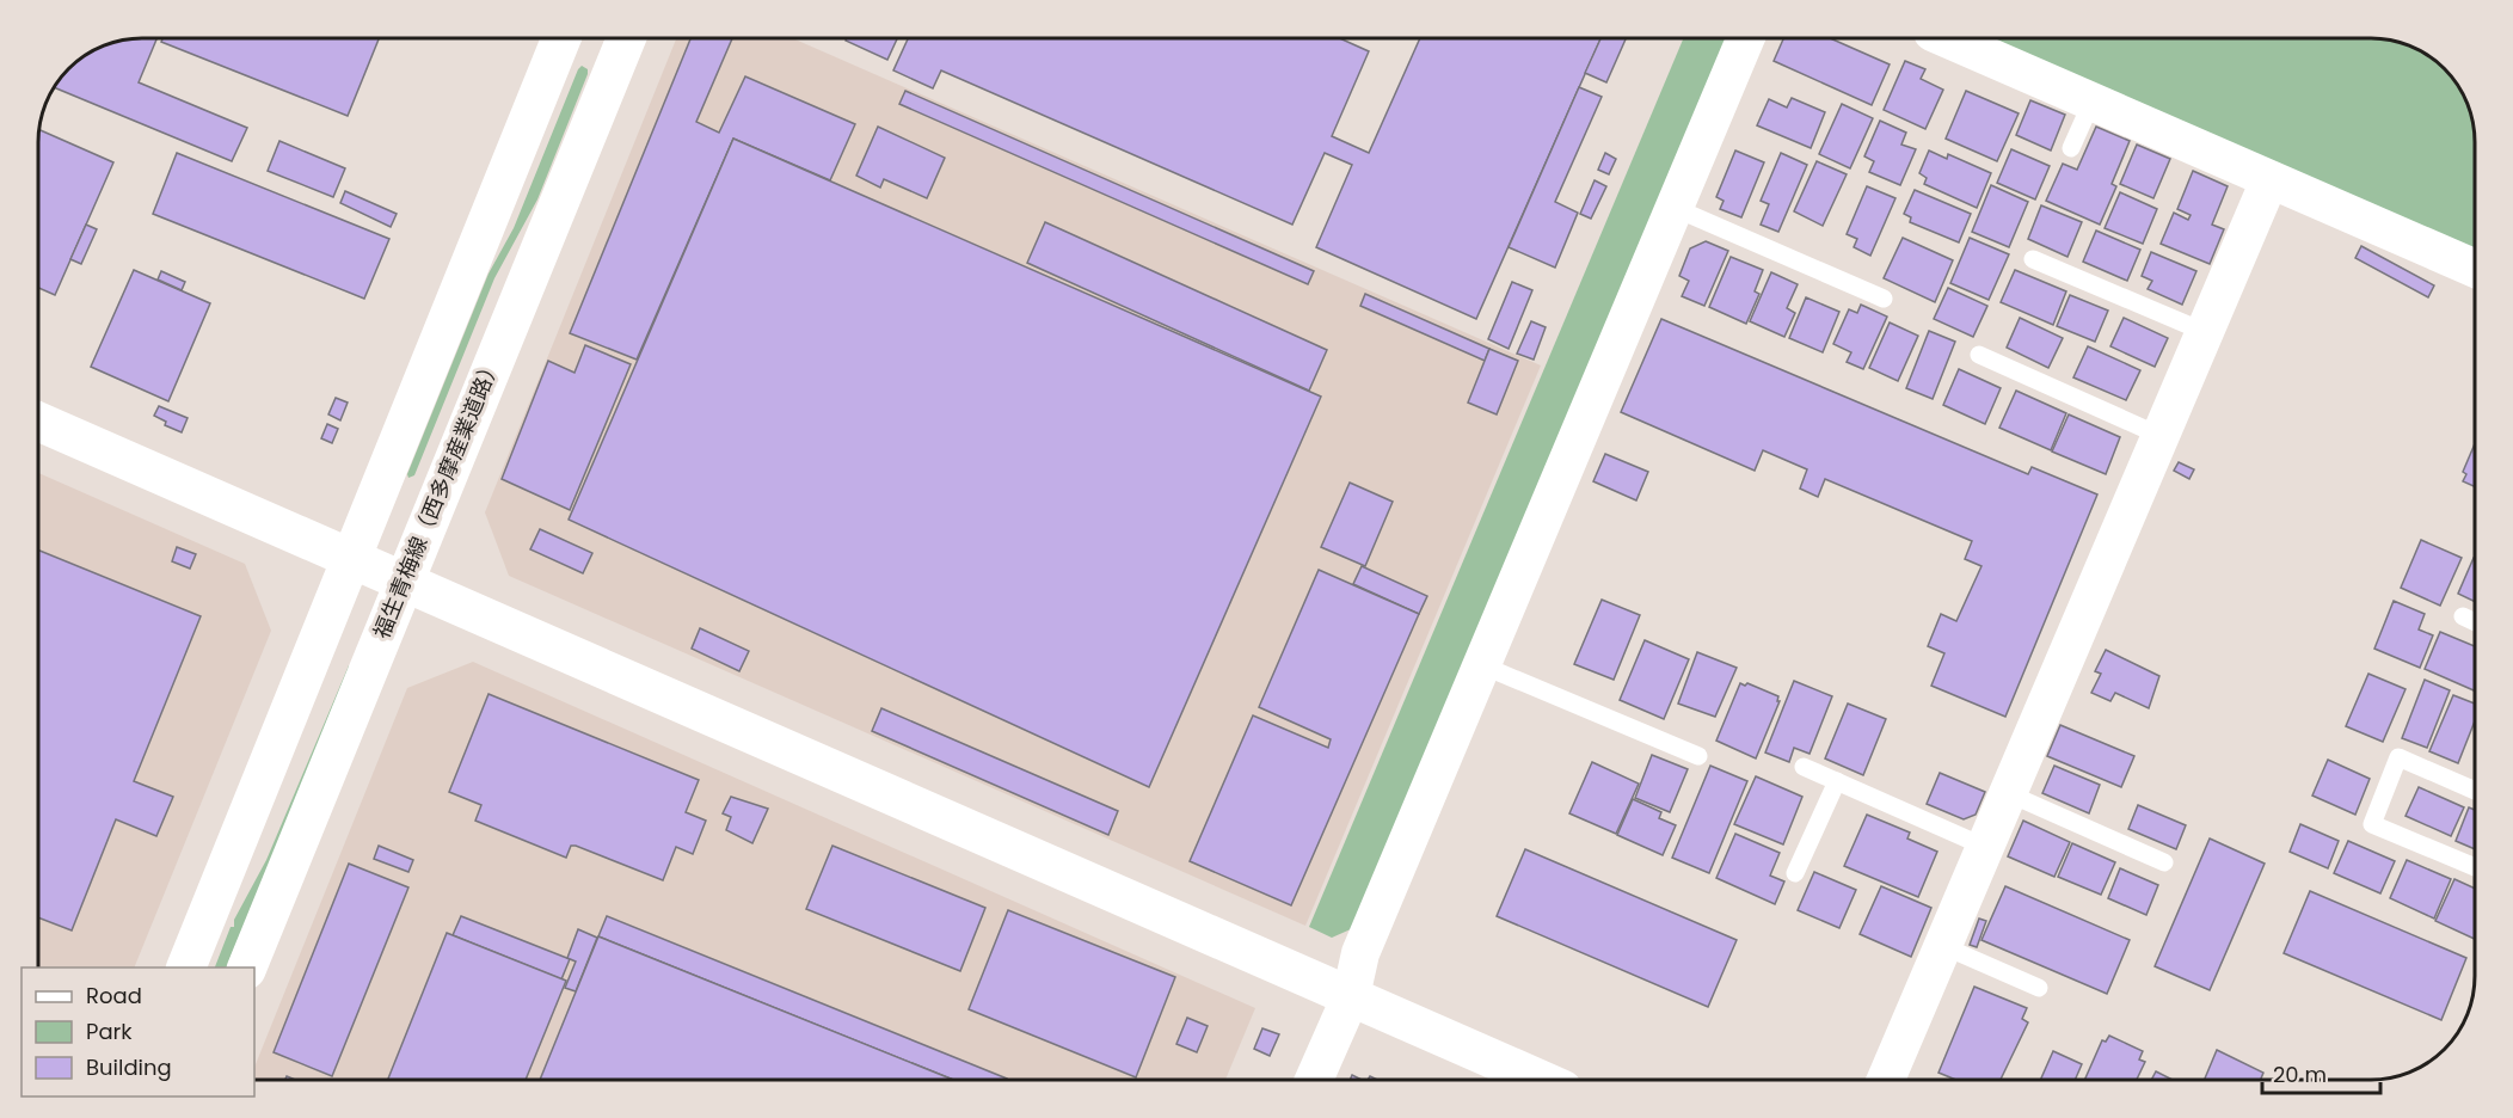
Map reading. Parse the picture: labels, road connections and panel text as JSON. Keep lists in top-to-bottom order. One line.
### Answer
{"streets":{"main road":["福生青梅線（西多摩産業道路）"]},"legend":["Road","Park","Building"],"scale_bar":"20 m"}
